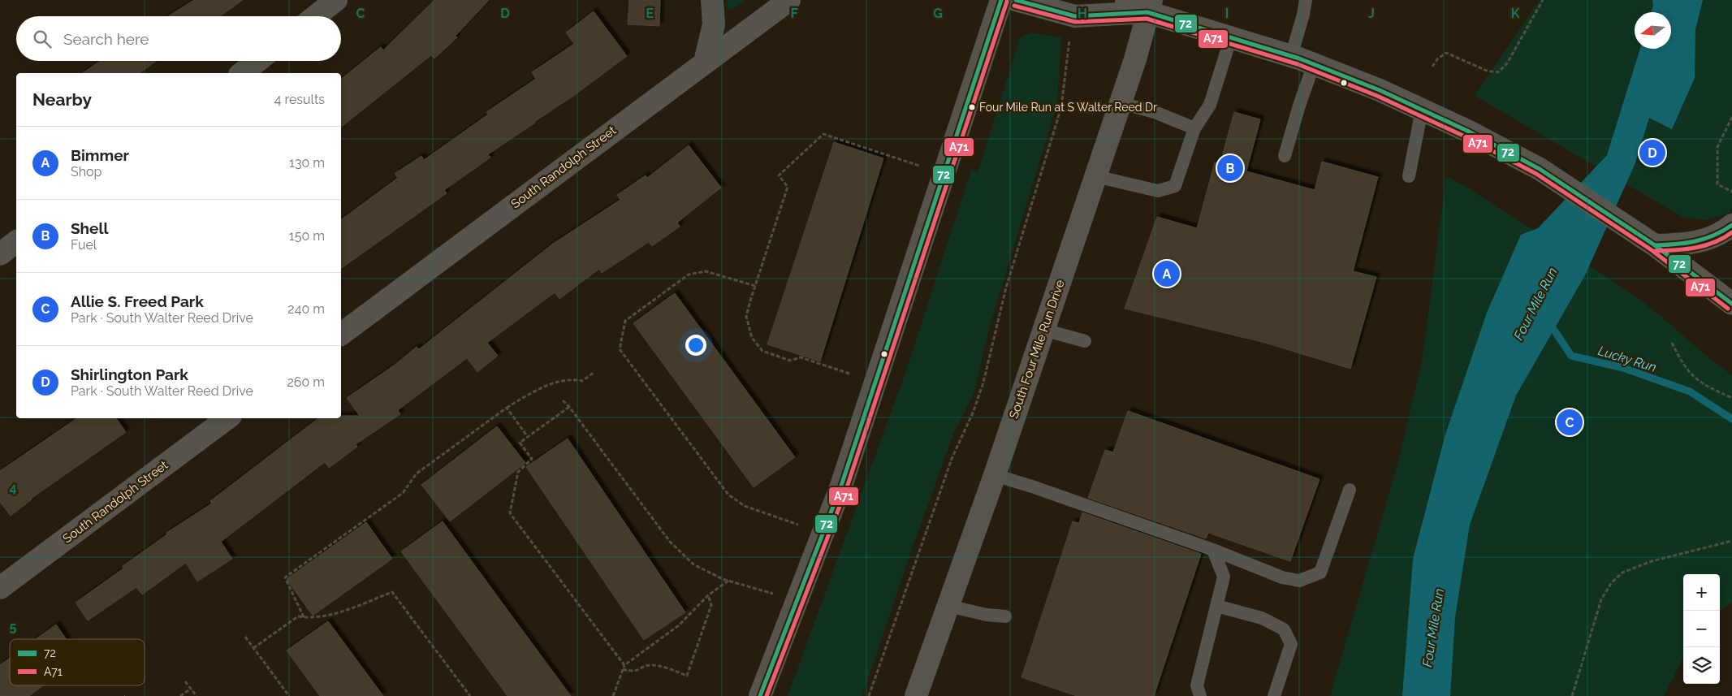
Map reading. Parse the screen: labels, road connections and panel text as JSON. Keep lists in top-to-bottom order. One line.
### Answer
{"streets":{"main road":["South Four Mile Run Drive"],"street":["South Randolph Street"]},"water":["Four Mile Run","Lucky Run"],"places":["Four Mile Run at S Walter Reed Dr"],"lines":["transit line 72","transit line A71"],"legend":["72","A71"],"north":"left","page":{"search":"Search here","heading":["Nearby","4 results"],"list":[{"mark":"A","name":"Bimmer","note":"Shop","value":"130 m"},{"mark":"B","name":"Shell","note":"Fuel","value":"150 m"},{"mark":"C","name":"Allie S. Freed Park","note":"Park · South Walter Reed Drive","value":"240 m"},{"mark":"D","name":"Shirlington Park","note":"Park · South Walter Reed Drive","value":"260 m"}],"pins":["D","B","A","C"],"map_buttons":["+","−"]},"grid":{"columns":["C","D","E","F","G","H","I","J","K"],"rows":["4","5"]}}
